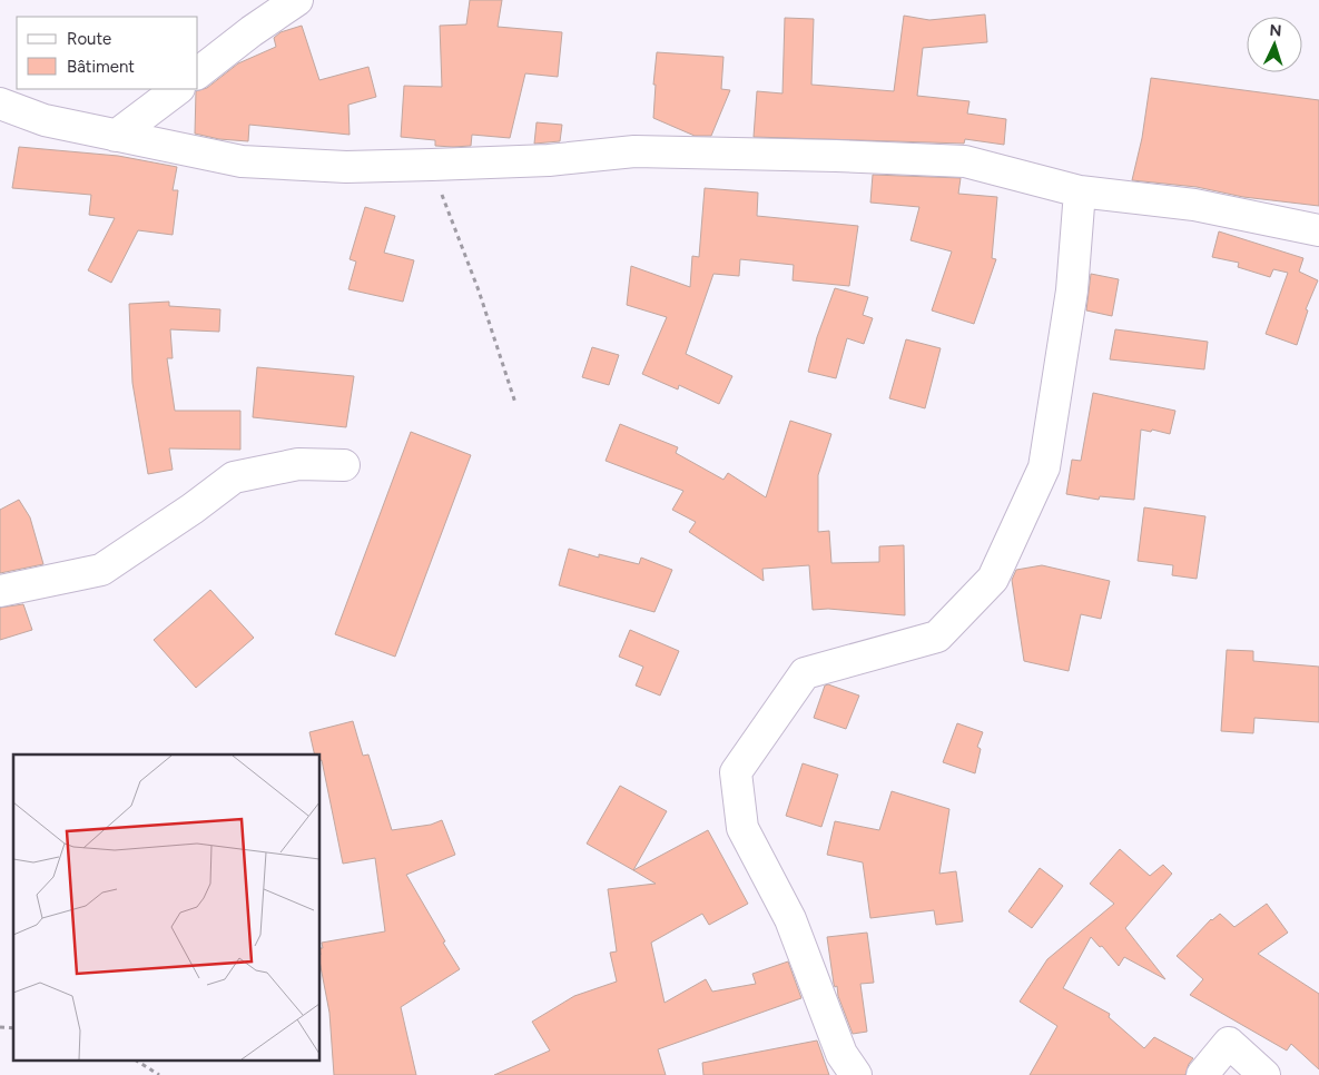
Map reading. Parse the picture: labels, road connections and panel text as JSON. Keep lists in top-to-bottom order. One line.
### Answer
{"legend":["Route","Bâtiment"],"north":"top"}
